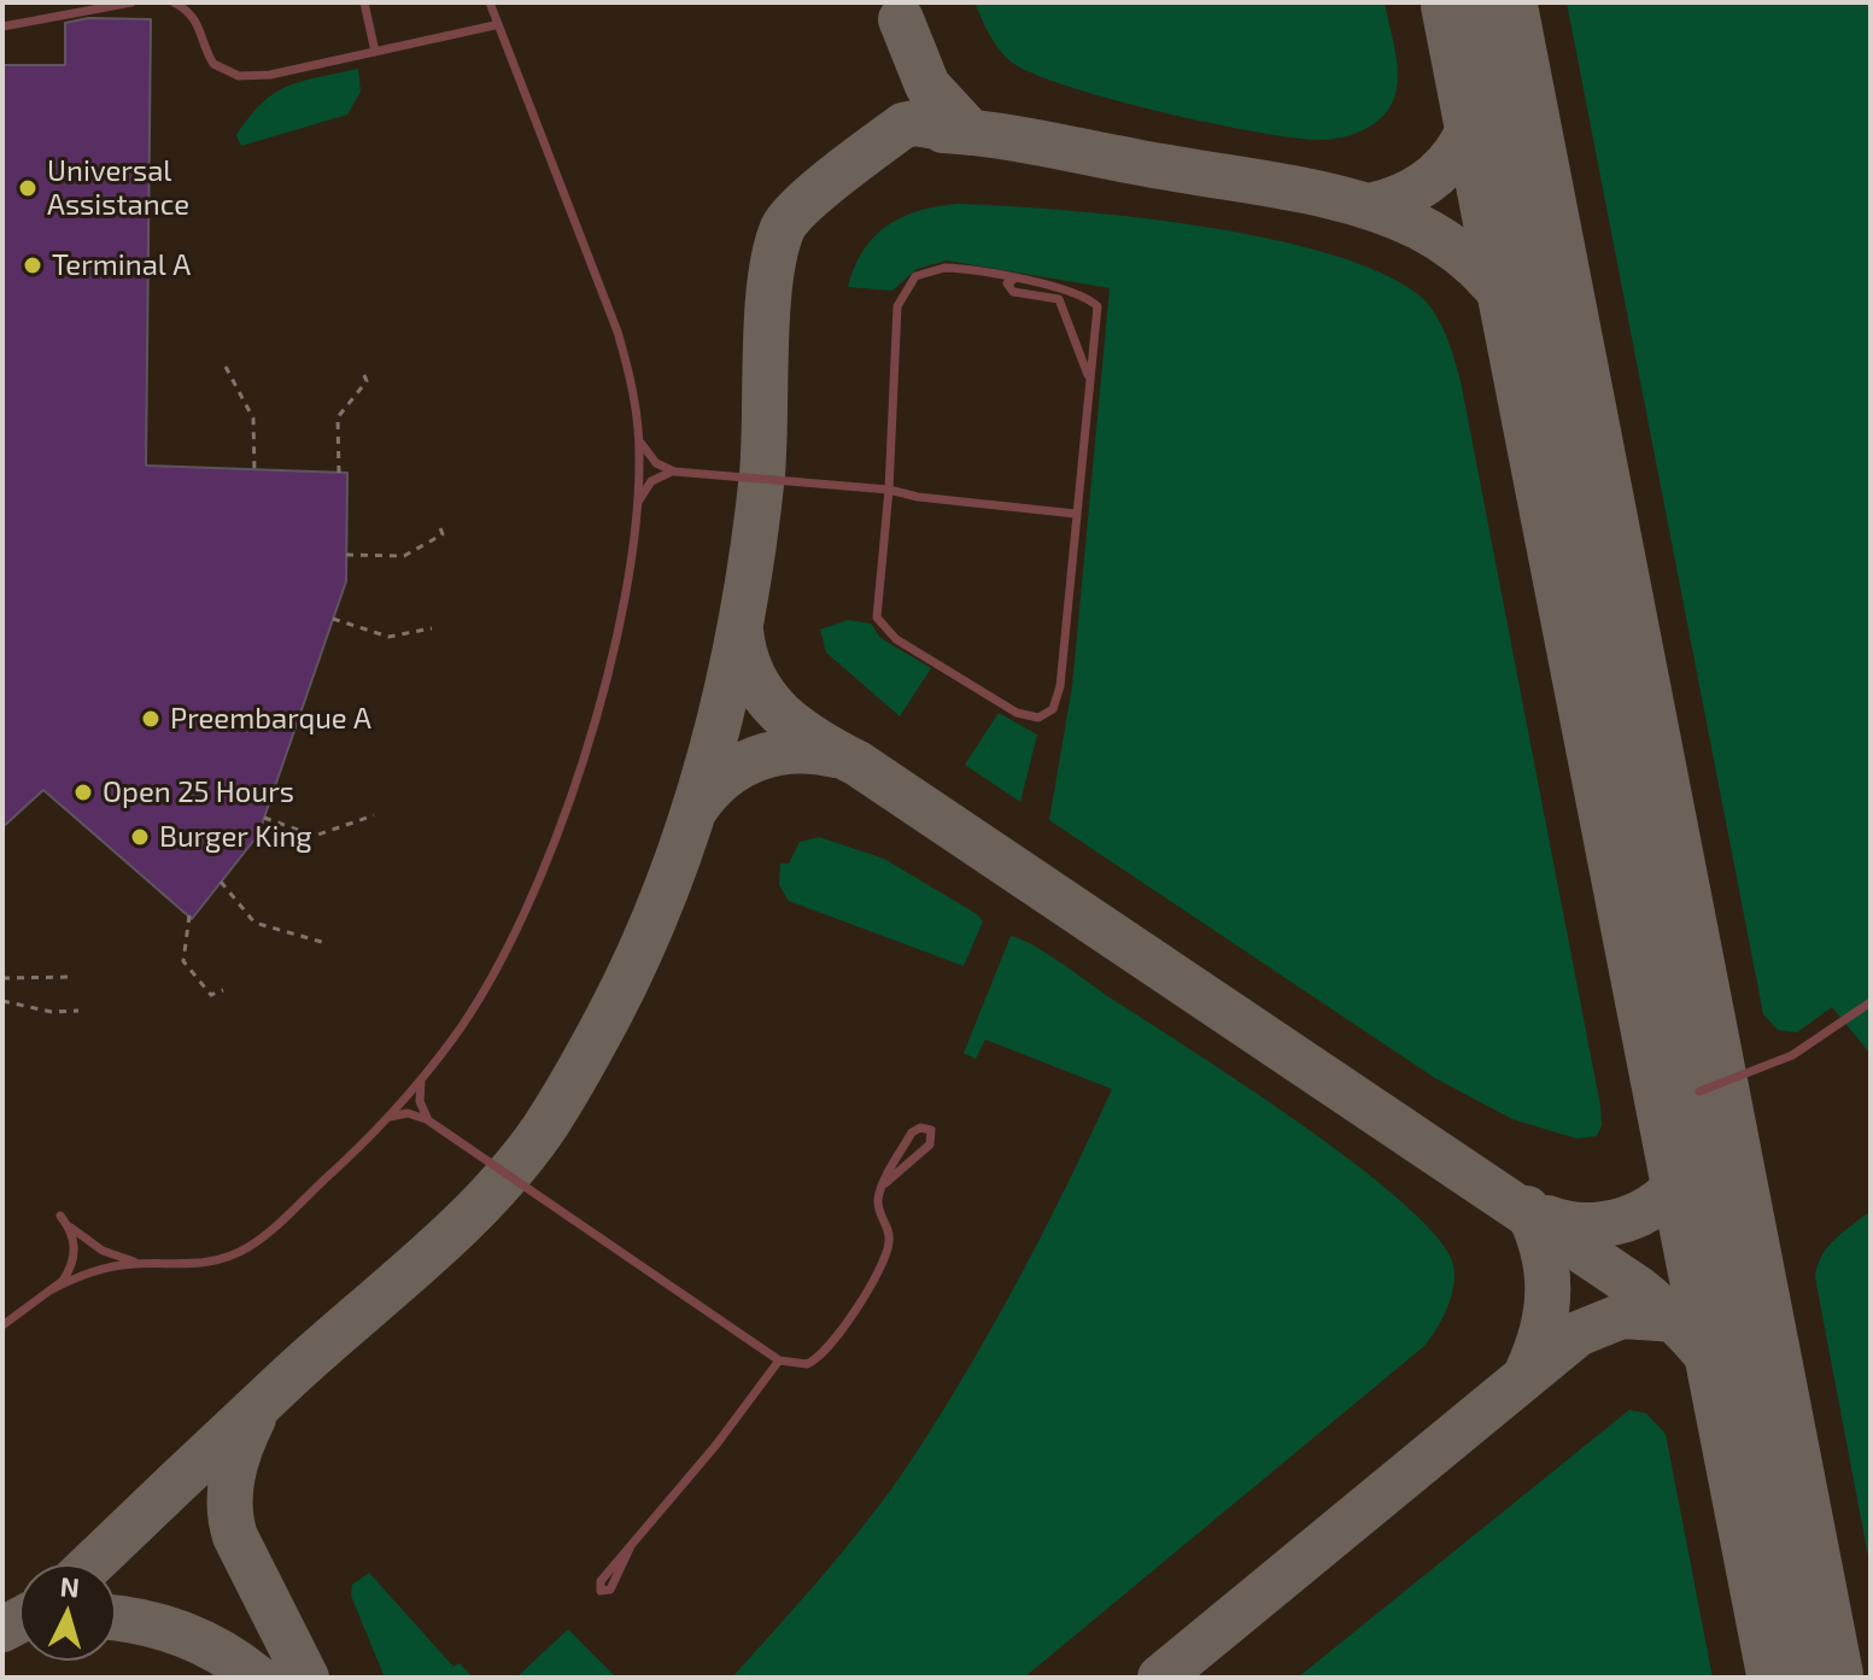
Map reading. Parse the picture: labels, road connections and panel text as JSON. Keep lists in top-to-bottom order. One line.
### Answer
{"places":["Universal Assistance","Terminal A","Preembarque A","Open 25 Hours","Burger King"],"north":"top"}
